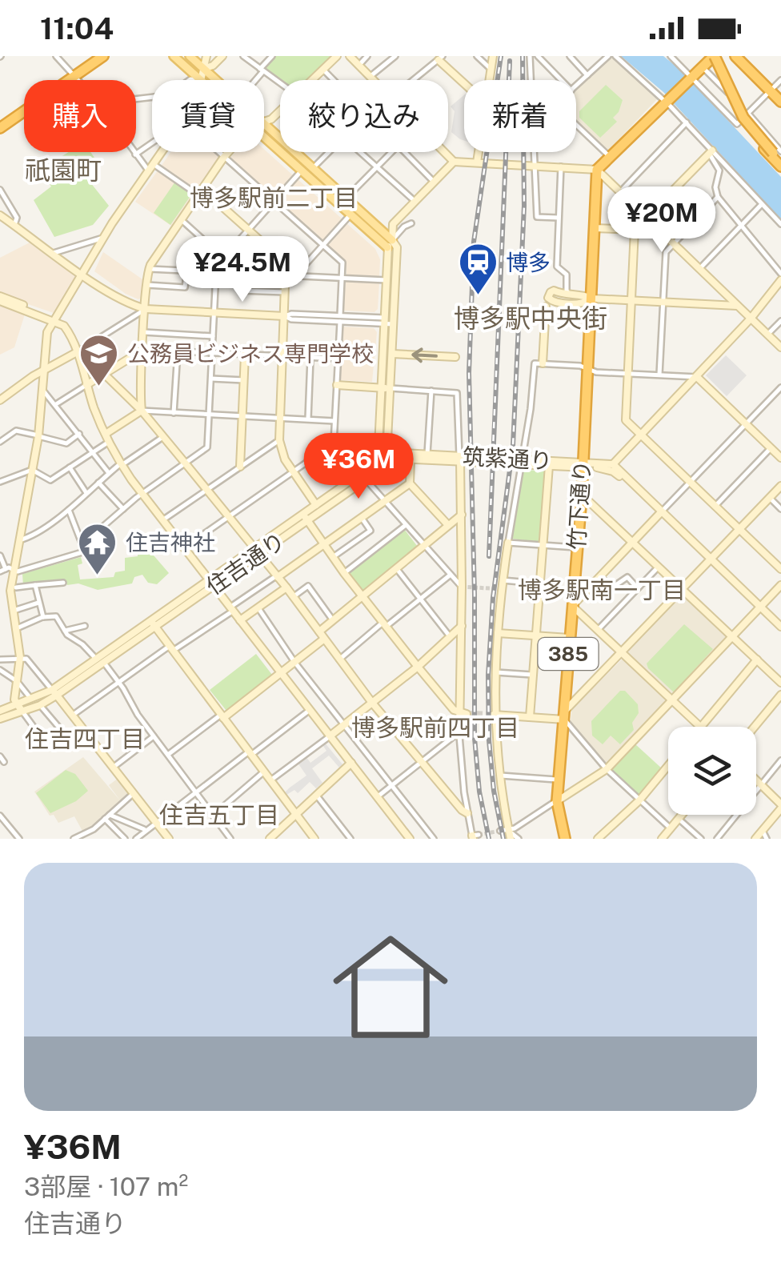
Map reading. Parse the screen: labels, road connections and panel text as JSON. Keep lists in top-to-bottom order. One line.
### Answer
{"streets":{"highway":["竹下通り","385"],"street":["筑紫通り","住吉通り"]},"crossings":[["筑紫通り","竹下通り"],["筑紫通り","住吉通り"]],"districts":["祇園町","博多駅前二丁目","博多駅中央街","博多駅南一丁目","博多駅前四丁目","住吉四丁目","住吉五丁目"],"places":{"station":["博多"],"school or university":["公務員ビジネス専門学校"],"temple":["住吉神社"]},"page":{"status":"11:04","chip":["購入","賃貸","絞り込み","新着"],"price":["¥20M","¥24.5M","¥36M"],"list":[{"name":"¥36M","note":"3部屋 · 107 m² · 住吉通り"}]}}
